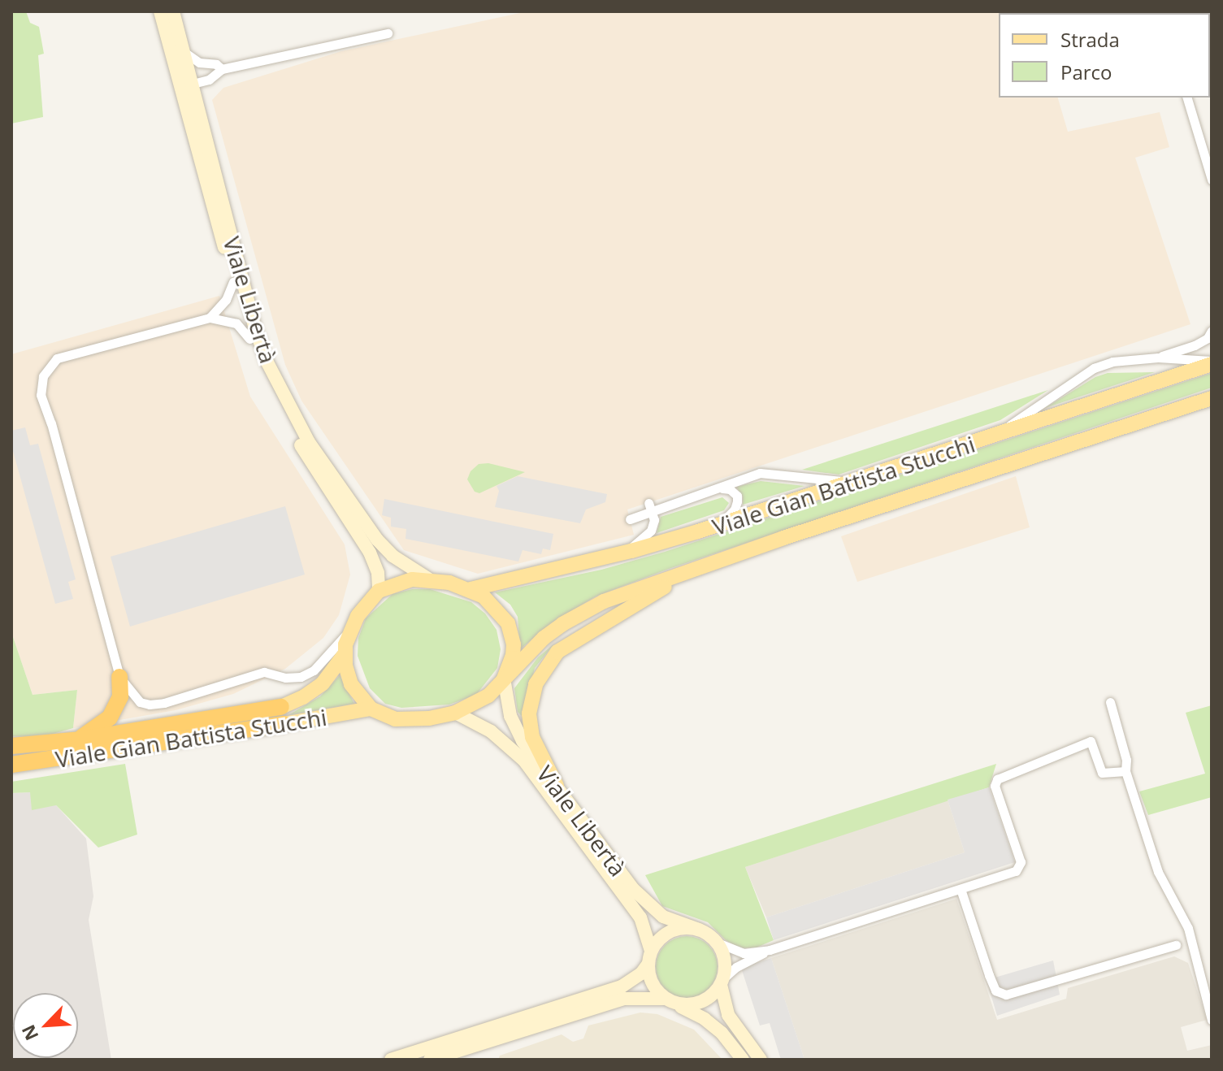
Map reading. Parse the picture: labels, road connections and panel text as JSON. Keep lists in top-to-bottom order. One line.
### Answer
{"streets":{"highway":["Viale Gian Battista Stucchi"],"main road":["Viale Libertà"]},"crossings":[["Viale Libertà","Viale Gian Battista Stucchi"]],"legend":["Strada","Parco"],"north":"bottom left"}
